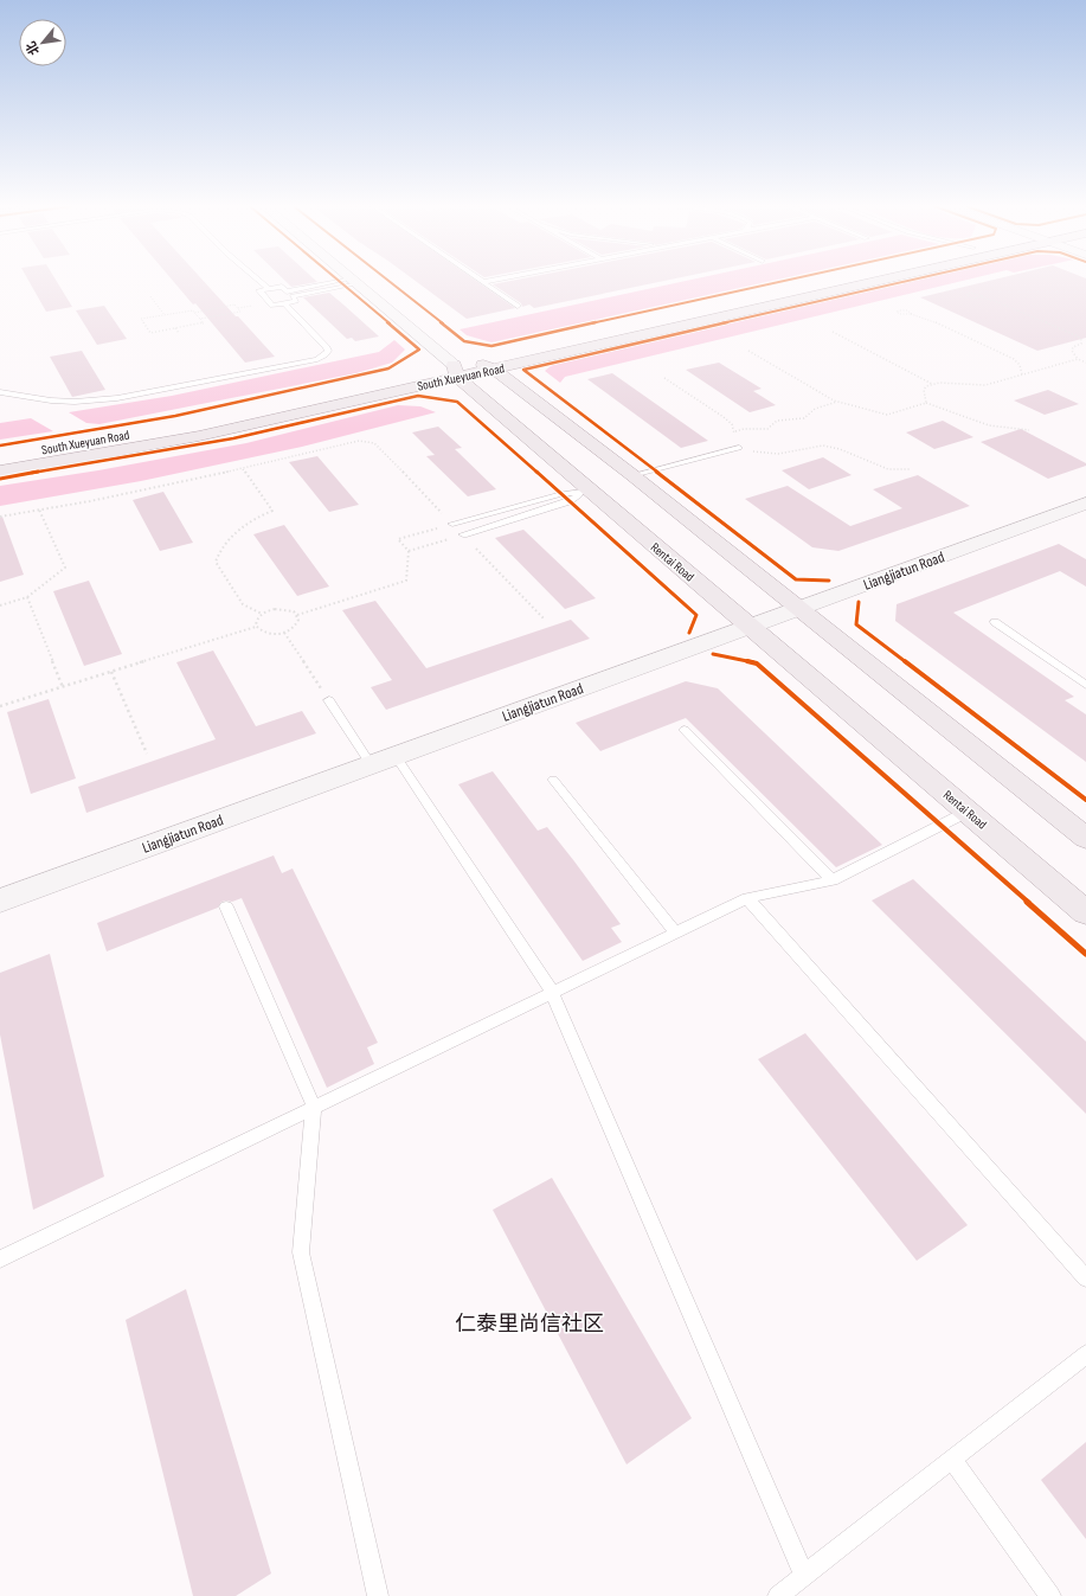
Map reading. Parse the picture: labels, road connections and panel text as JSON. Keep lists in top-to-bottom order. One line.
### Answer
{"streets":{"main road":["South Xueyuan Road","Rentai Road","Liangjiatun Road"]},"crossings":[["South Xueyuan Road","Rentai Road"],["Rentai Road","Liangjiatun Road"]],"districts":["仁泰里尚信社区"],"north":"bottom left"}
